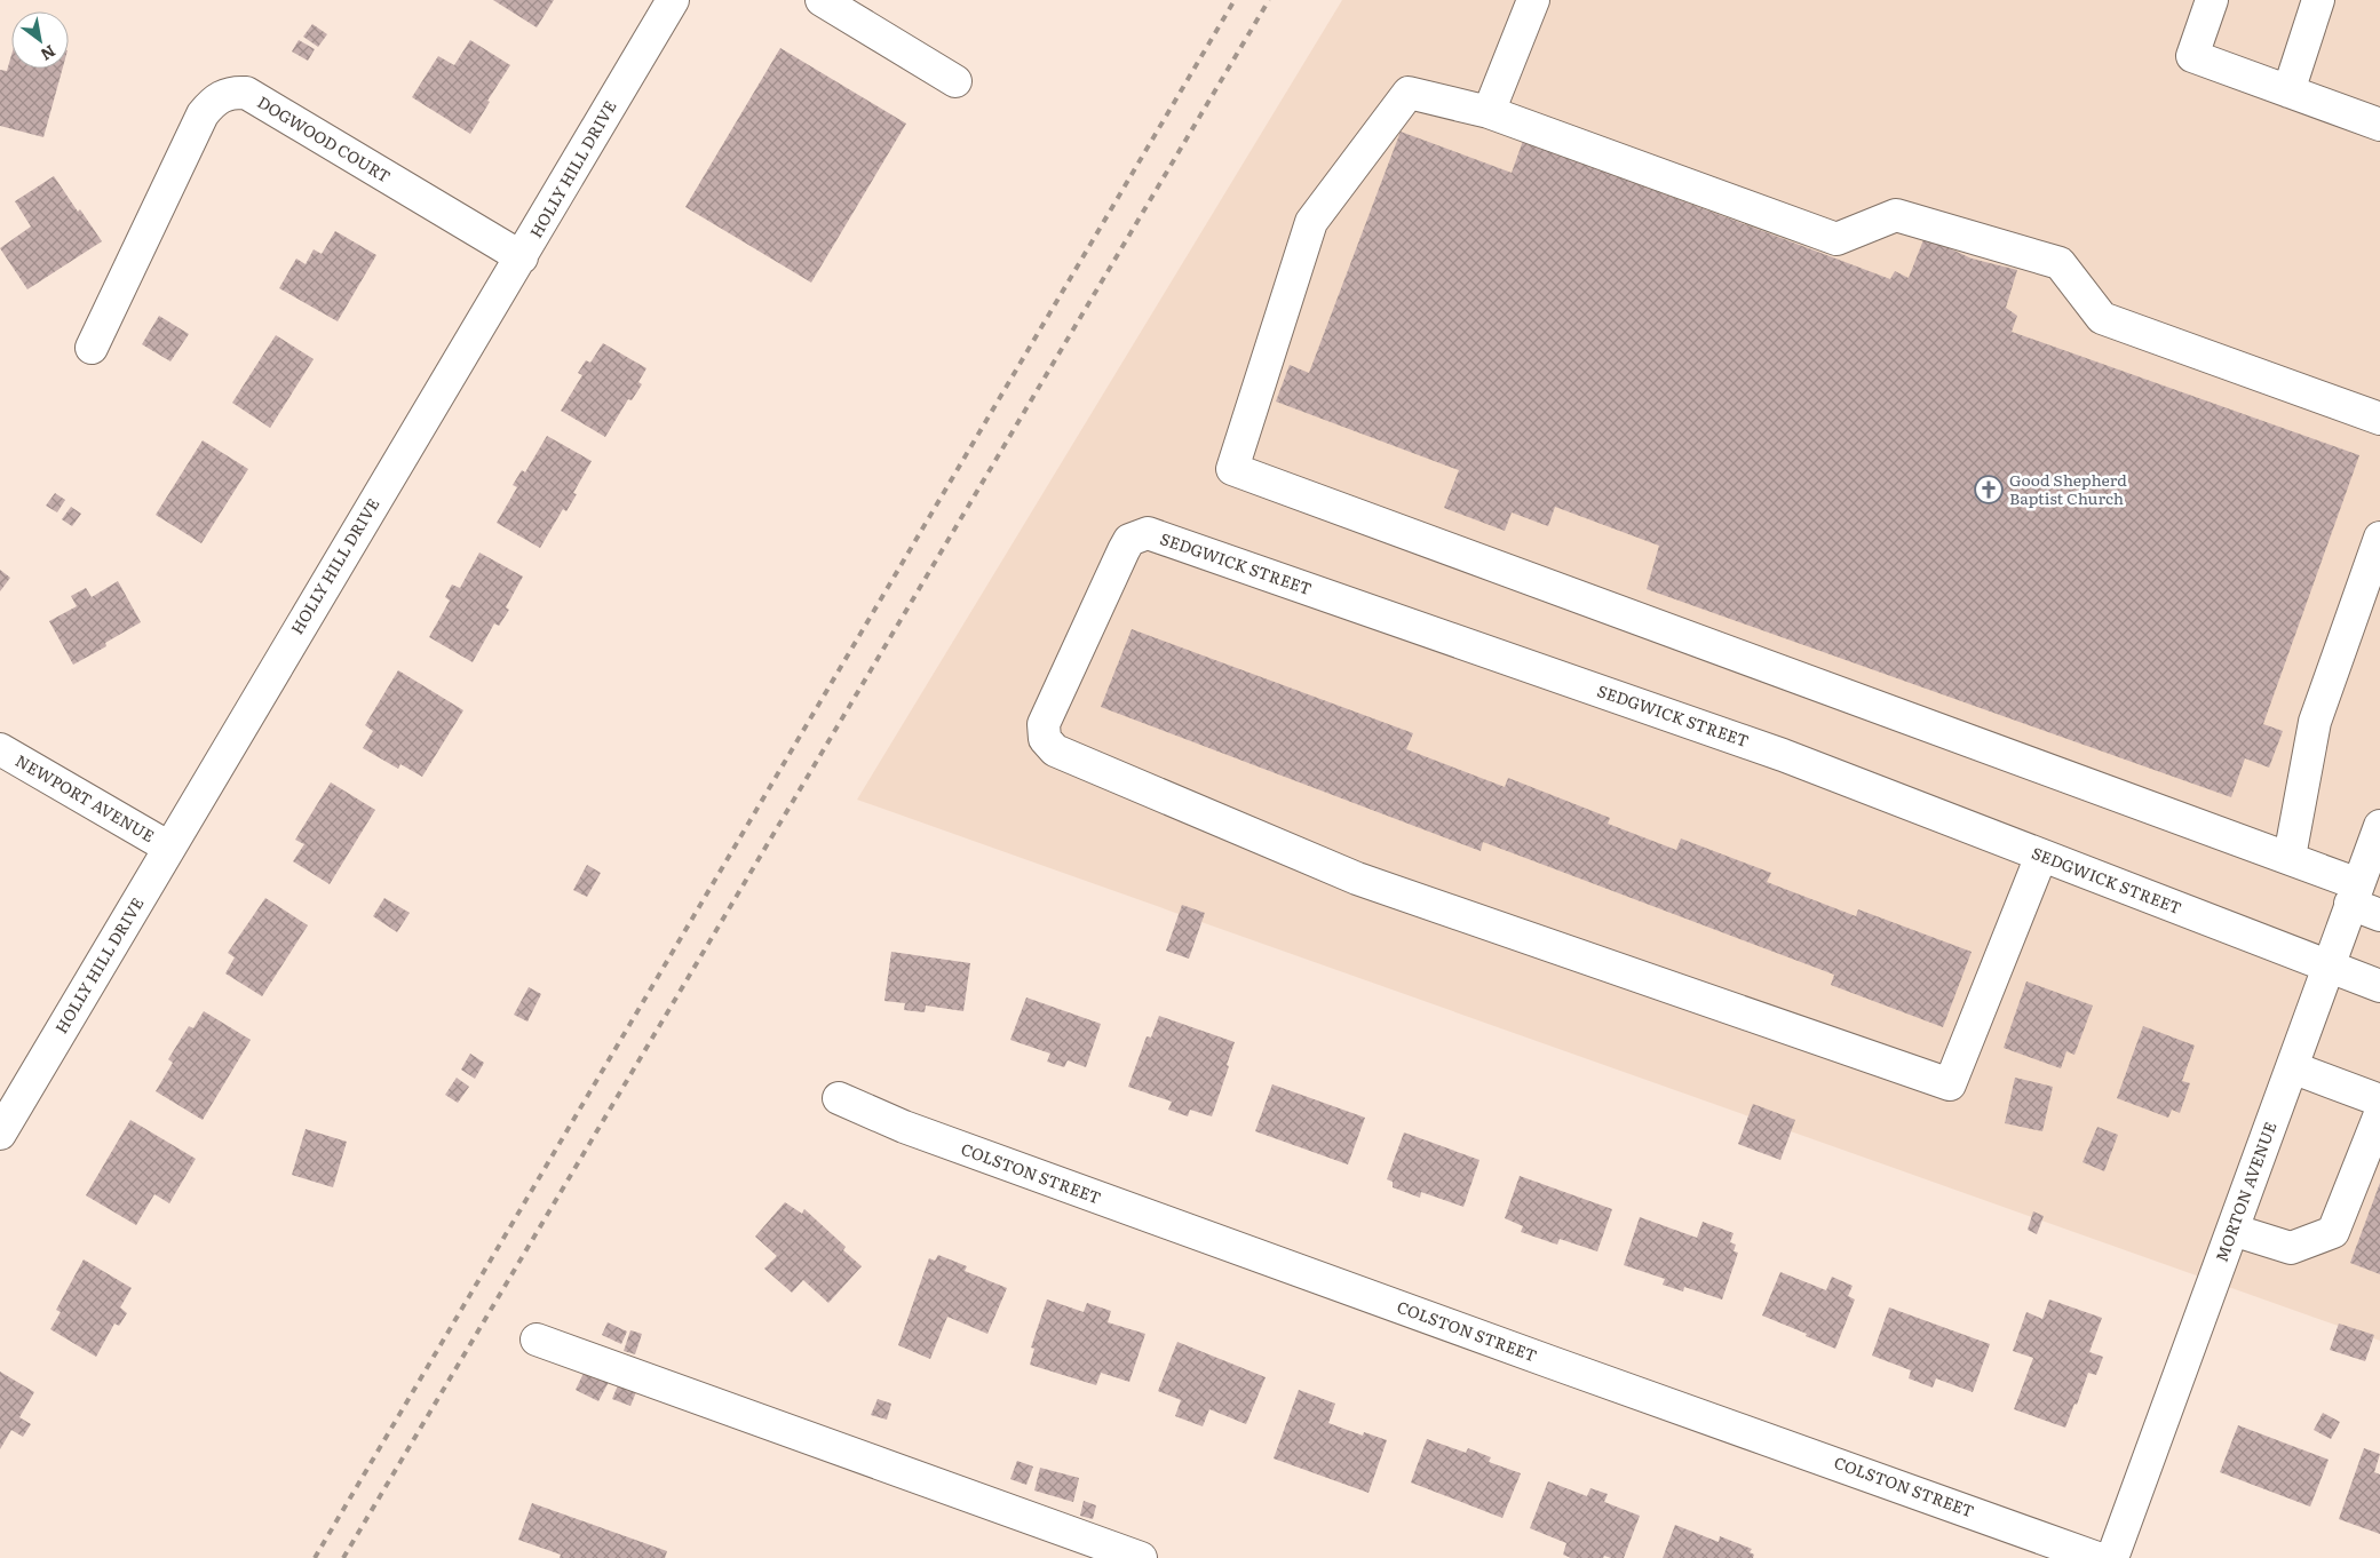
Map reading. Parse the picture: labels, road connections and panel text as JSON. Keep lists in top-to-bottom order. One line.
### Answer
{"streets":{"street":["DOGWOOD COURT","HOLLY HILL DRIVE","SEDGWICK STREET","NEWPORT AVENUE","COLSTON STREET","MORTON AVENUE"]},"crossings":[["DOGWOOD COURT","HOLLY HILL DRIVE"],["HOLLY HILL DRIVE","NEWPORT AVENUE"],["SEDGWICK STREET","MORTON AVENUE"]],"places":{"church":["Good Shepherd Baptist Church"]},"north":"bottom right"}
